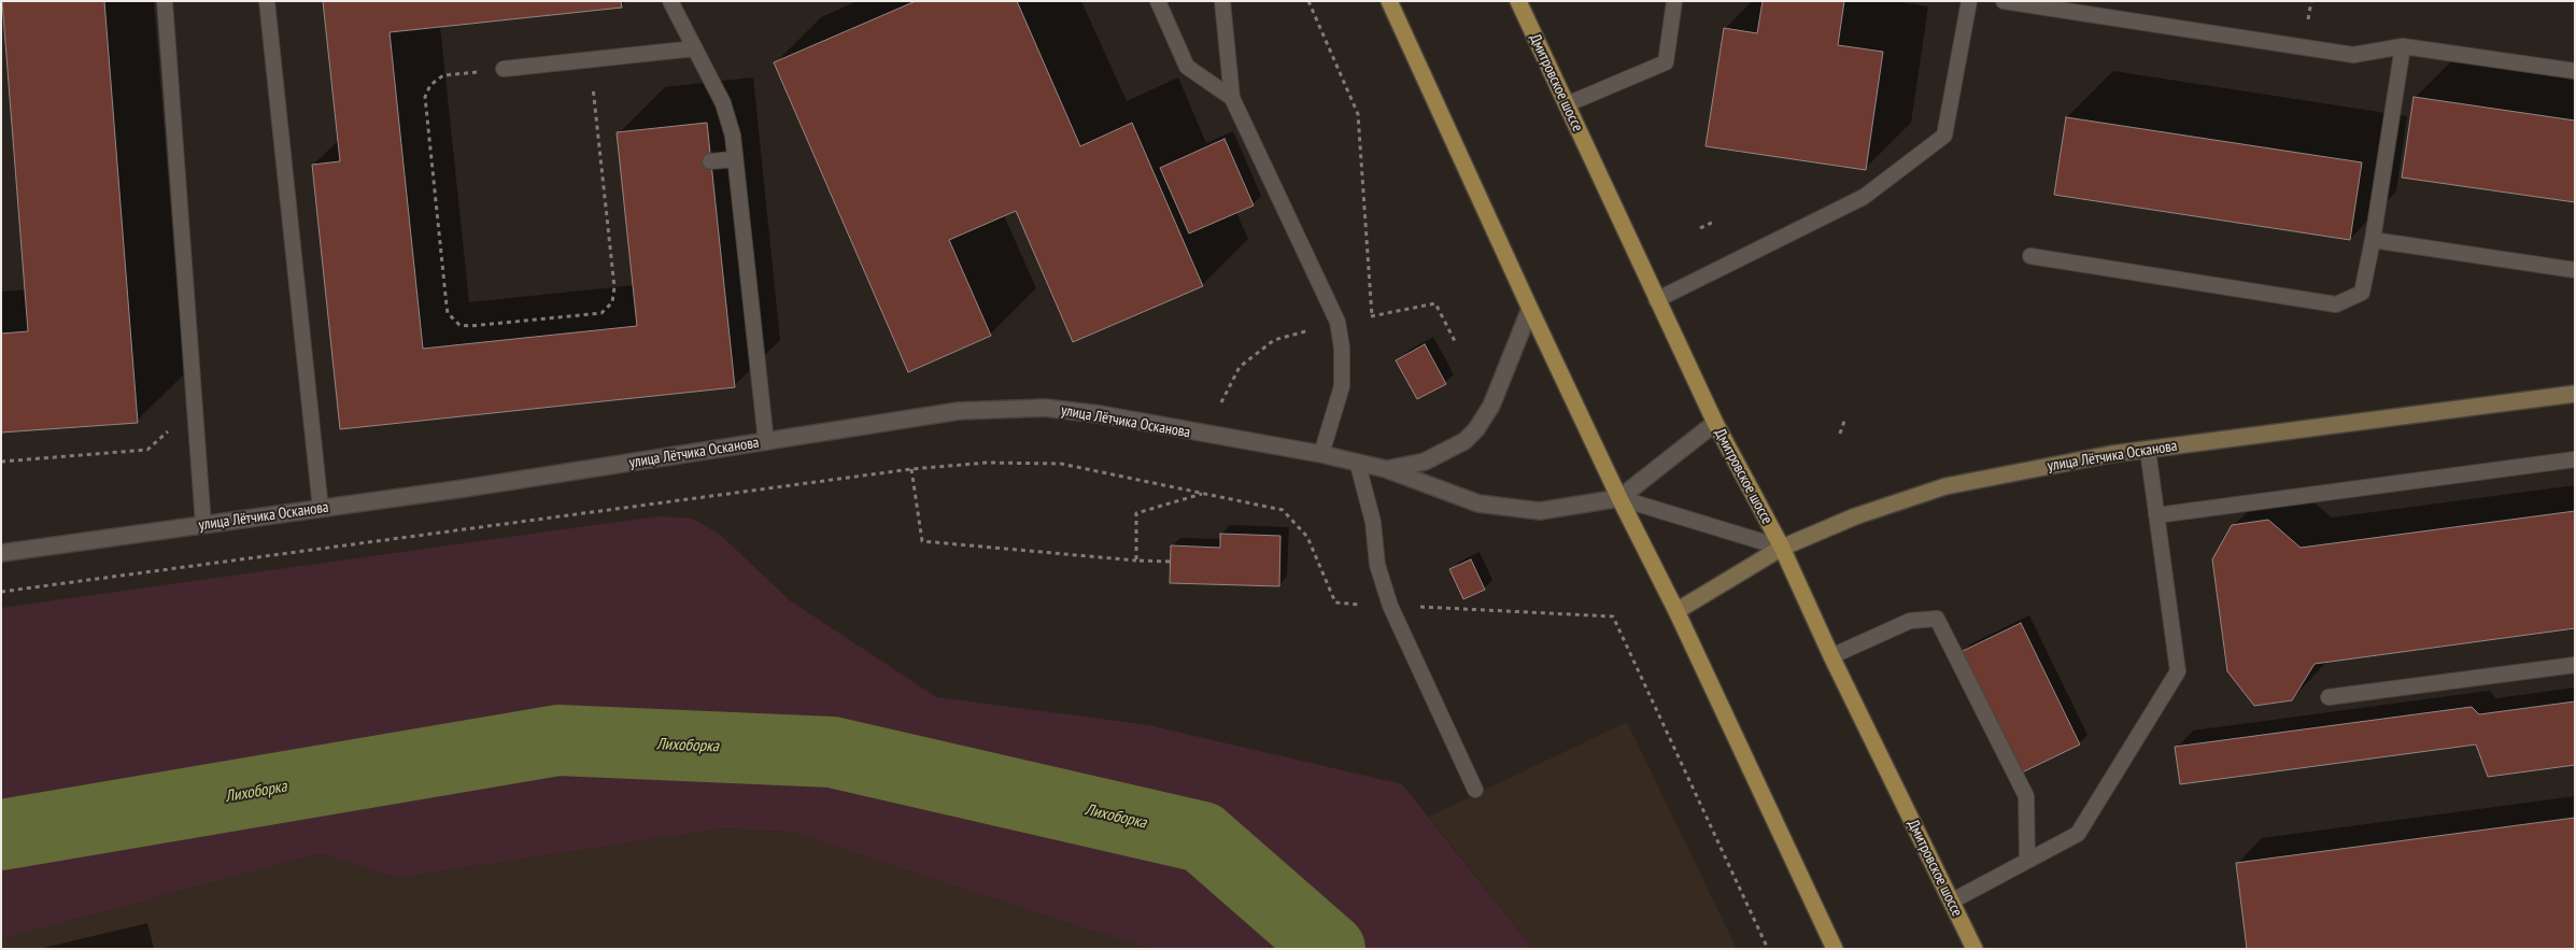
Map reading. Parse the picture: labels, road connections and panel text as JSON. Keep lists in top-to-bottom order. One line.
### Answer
{"streets":{"main road":["Дмитровское шоссе","улица Лётчика Осканова"]},"crossings":[["Дмитровское шоссе","улица Лётчика Осканова"]],"water":["Лихоборка"]}
